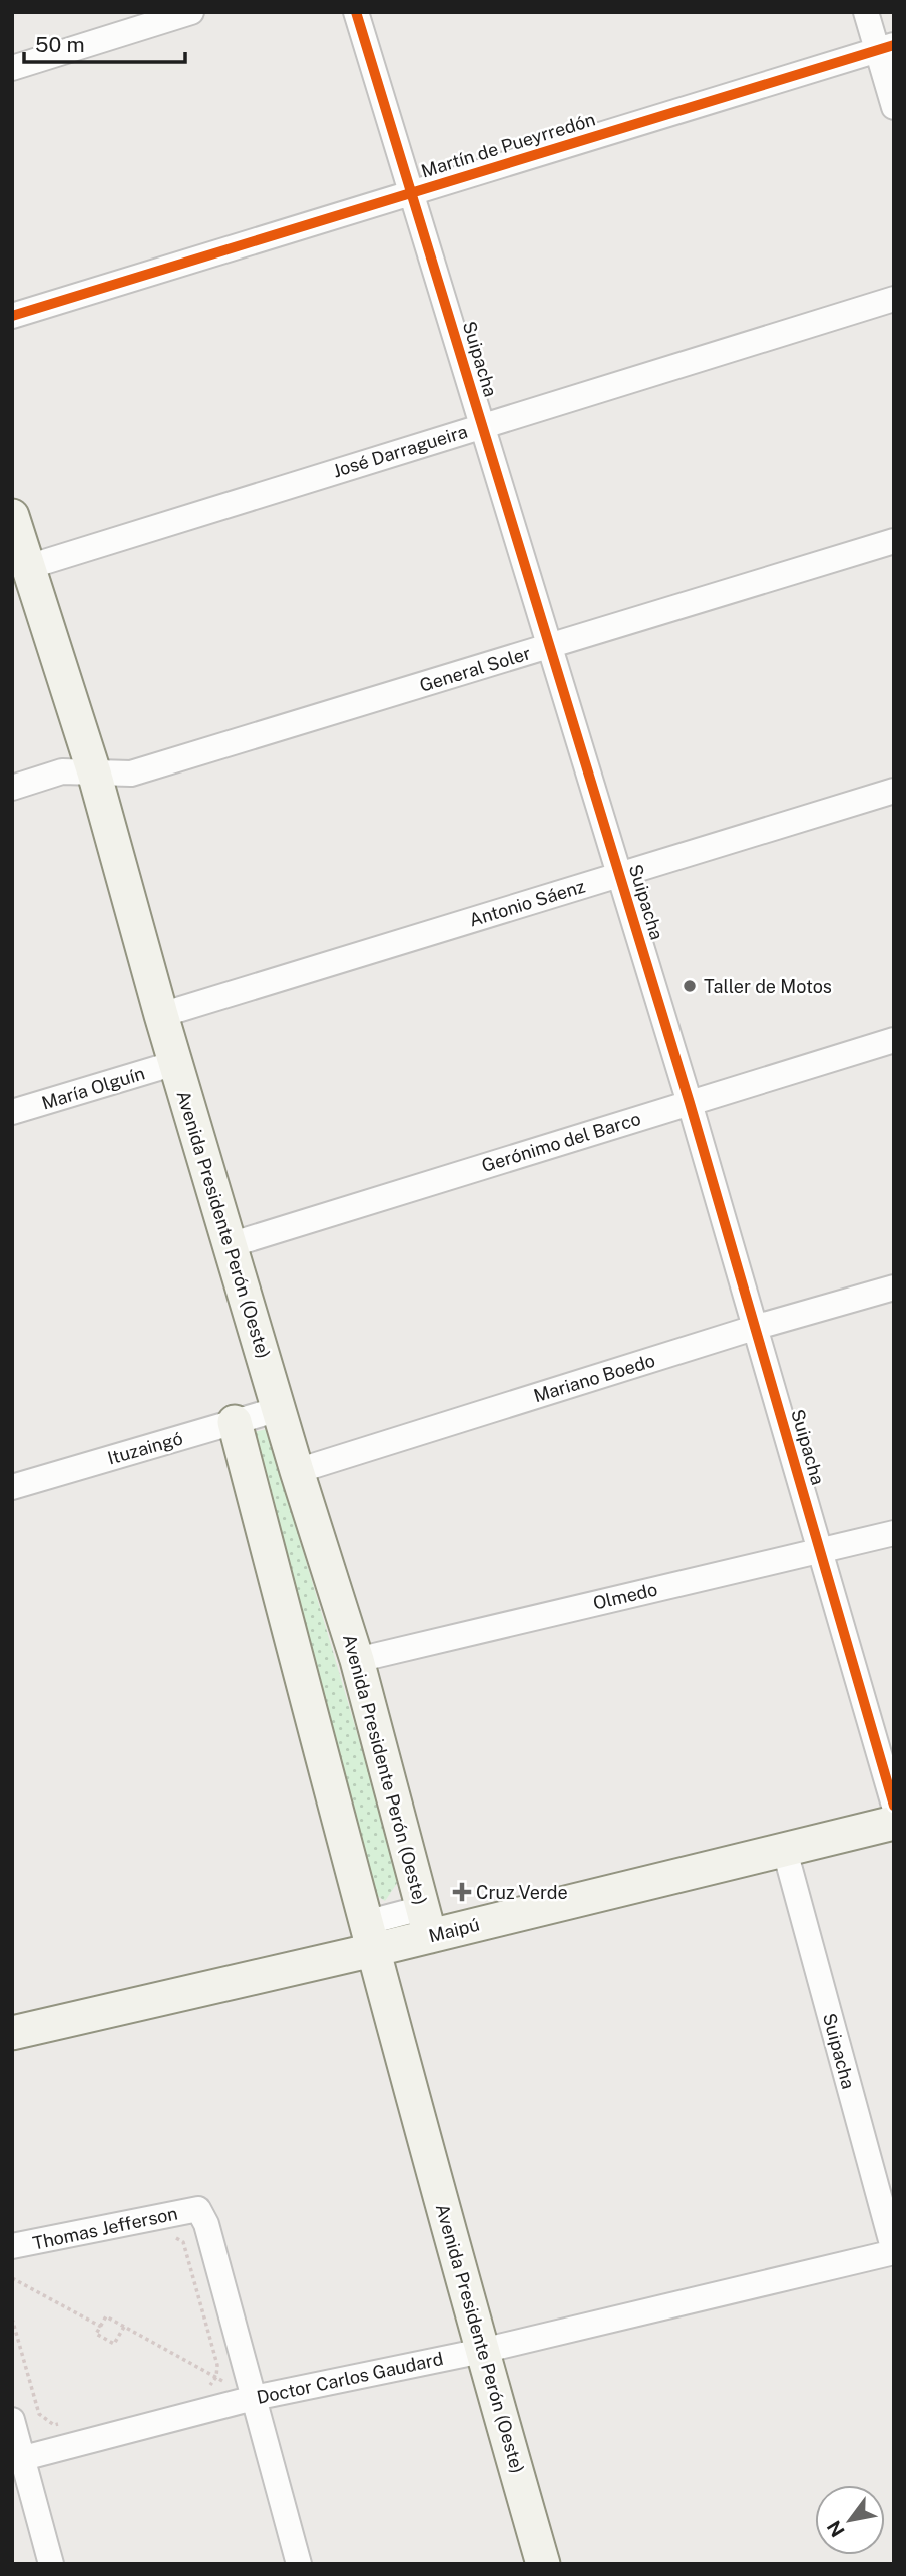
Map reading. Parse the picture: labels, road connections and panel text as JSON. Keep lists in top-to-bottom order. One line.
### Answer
{"streets":{"main road":["Avenida Presidente Perón (Oeste)","Maipú"],"street":["Martín de Pueyrredón","Suipacha","José Darragueira","General Soler","Antonio Sáenz","María Olguín","Gerónimo del Barco","Mariano Boedo","Ituzaingó","Olmedo","Thomas Jefferson","Doctor Carlos Gaudard"]},"crossings":[["Martín de Pueyrredón","Suipacha"],["Suipacha","José Darragueira"],["Suipacha","General Soler"],["Suipacha","Antonio Sáenz"],["Suipacha","Gerónimo del Barco"],["Suipacha","Mariano Boedo"],["Suipacha","Olmedo"],["Suipacha","Maipú"],["Suipacha","Doctor Carlos Gaudard"],["José Darragueira","Avenida Presidente Perón (Oeste)"],["General Soler","Avenida Presidente Perón (Oeste)"],["Antonio Sáenz","Avenida Presidente Perón (Oeste)"],["María Olguín","Avenida Presidente Perón (Oeste)"],["Gerónimo del Barco","Avenida Presidente Perón (Oeste)"],["Avenida Presidente Perón (Oeste)","Mariano Boedo"],["Avenida Presidente Perón (Oeste)","Ituzaingó"],["Avenida Presidente Perón (Oeste)","Olmedo"],["Avenida Presidente Perón (Oeste)","Maipú"],["Avenida Presidente Perón (Oeste)","Doctor Carlos Gaudard"],["Thomas Jefferson","Doctor Carlos Gaudard"]],"places":{"other":["Taller de Motos"],"health":["Cruz Verde"]},"scale_bar":"50 m","north":"bottom left"}
